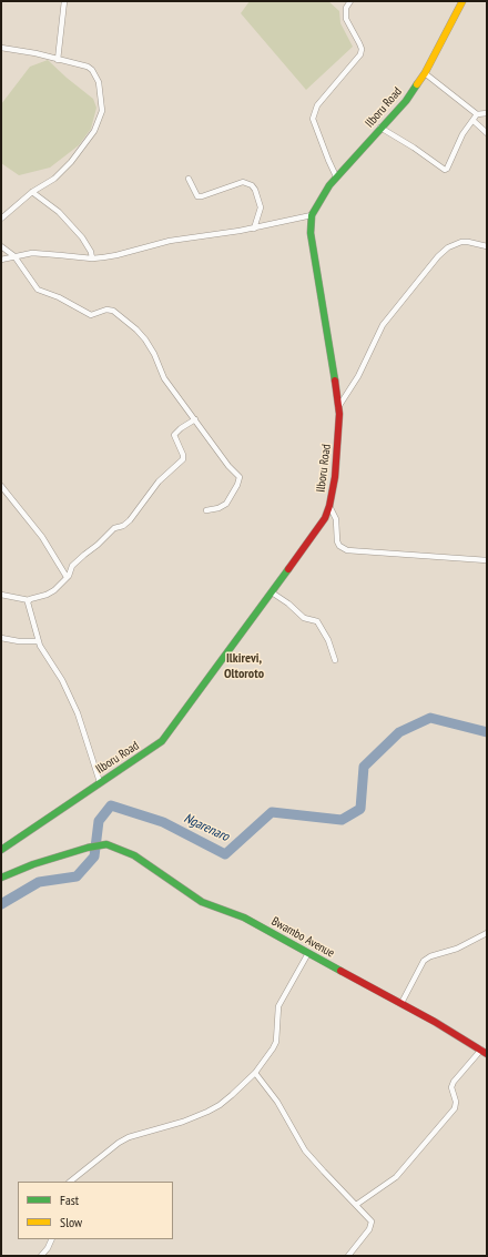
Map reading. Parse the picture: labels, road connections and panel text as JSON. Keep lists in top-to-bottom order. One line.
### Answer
{"streets":{"street":["Ilboru Road","Bwambo Avenue"]},"districts":["Ilkirevi, Oltoroto"],"water":["Ngarenaro"],"legend":["Fast","Slow"]}
